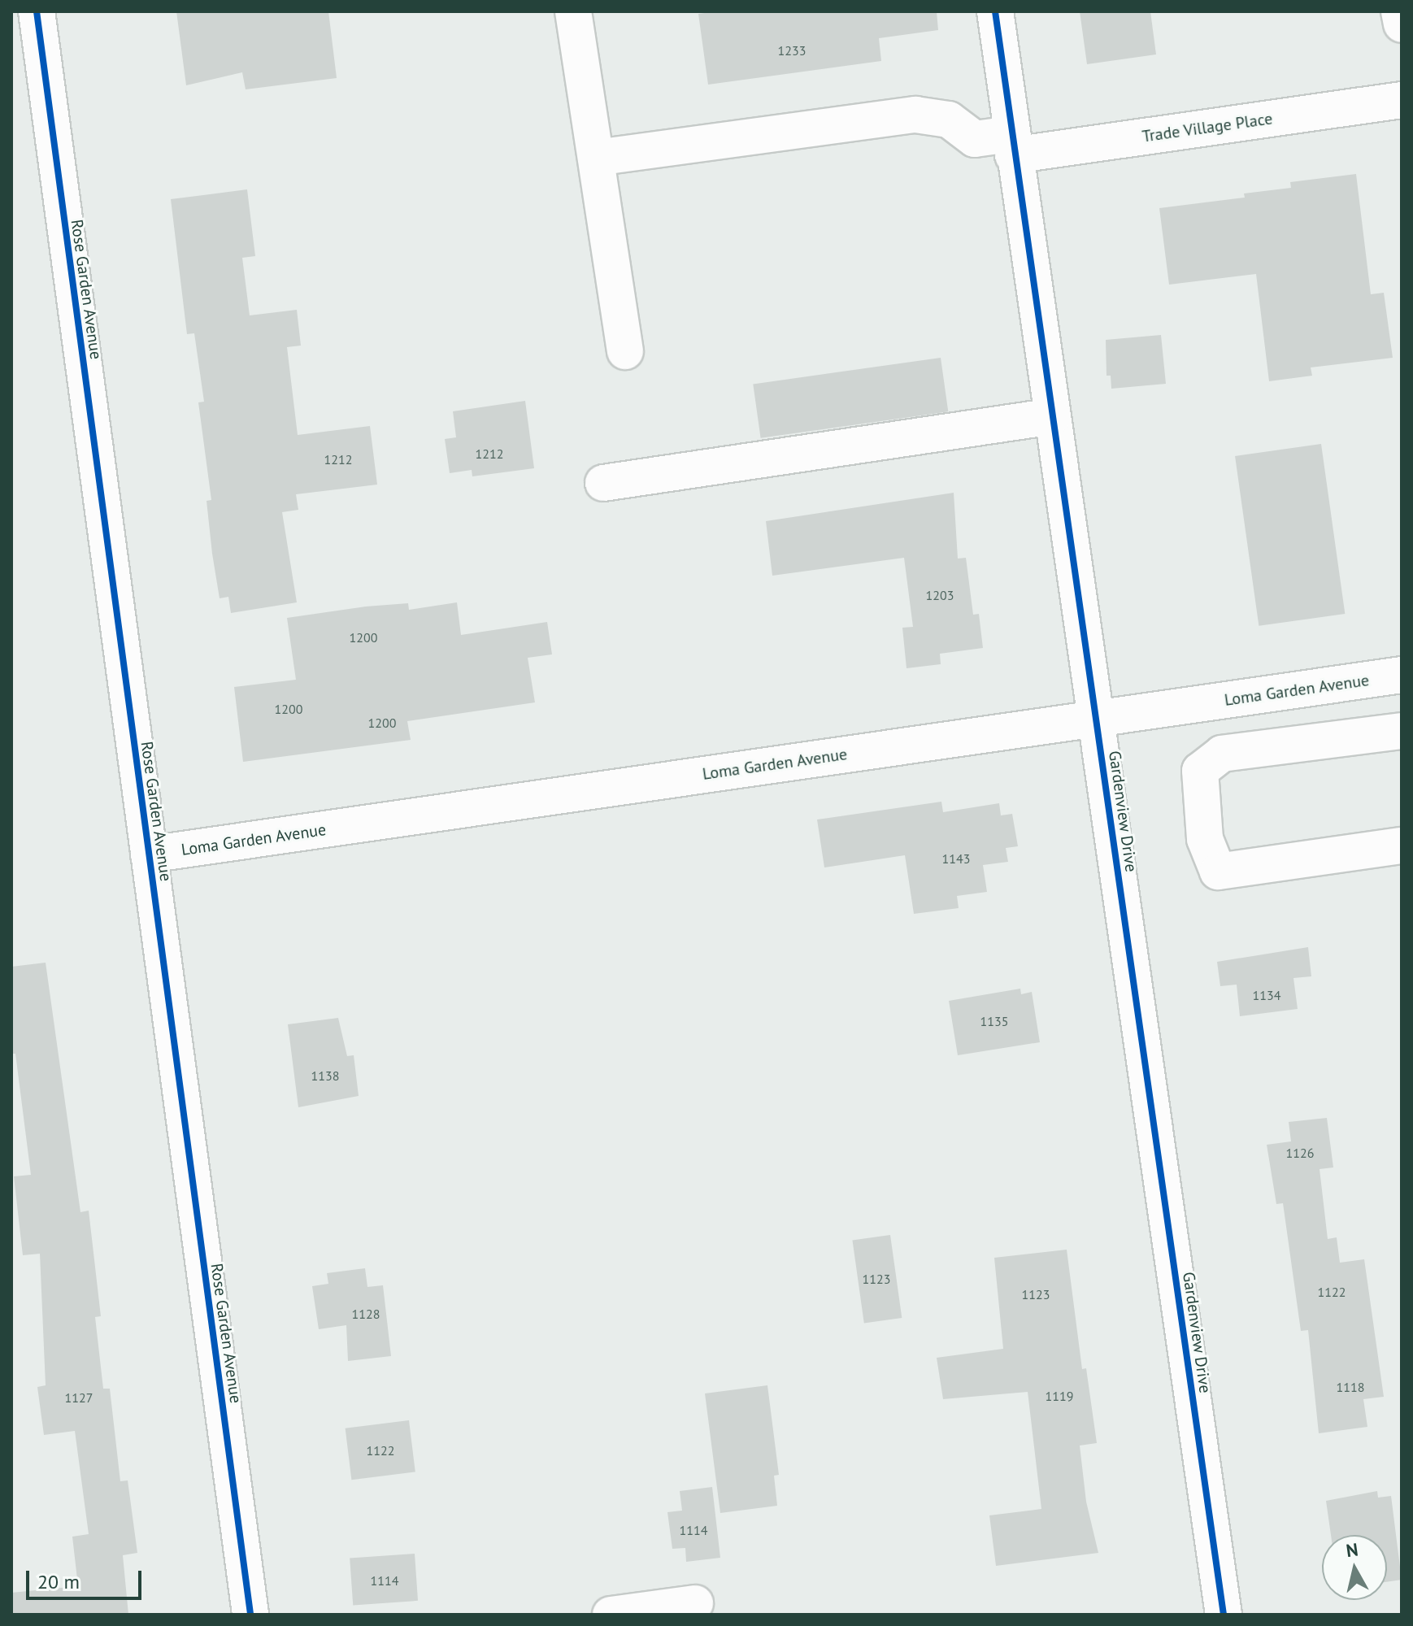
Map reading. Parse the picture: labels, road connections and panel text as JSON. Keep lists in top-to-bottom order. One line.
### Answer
{"streets":{"street":["Trade Village Place","Rose Garden Avenue","Loma Garden Avenue","Gardenview Drive"]},"crossings":[["Trade Village Place","Gardenview Drive"],["Rose Garden Avenue","Loma Garden Avenue"],["Loma Garden Avenue","Gardenview Drive"]],"house_numbers":["1233","1212","1212","1203","1200","1200","1200","1143","1134","1135","1138","1126","1123","1122","1123","1128","1118","1119","1127","1122","1114","1114"],"scale_bar":"20 m","north":"top"}
